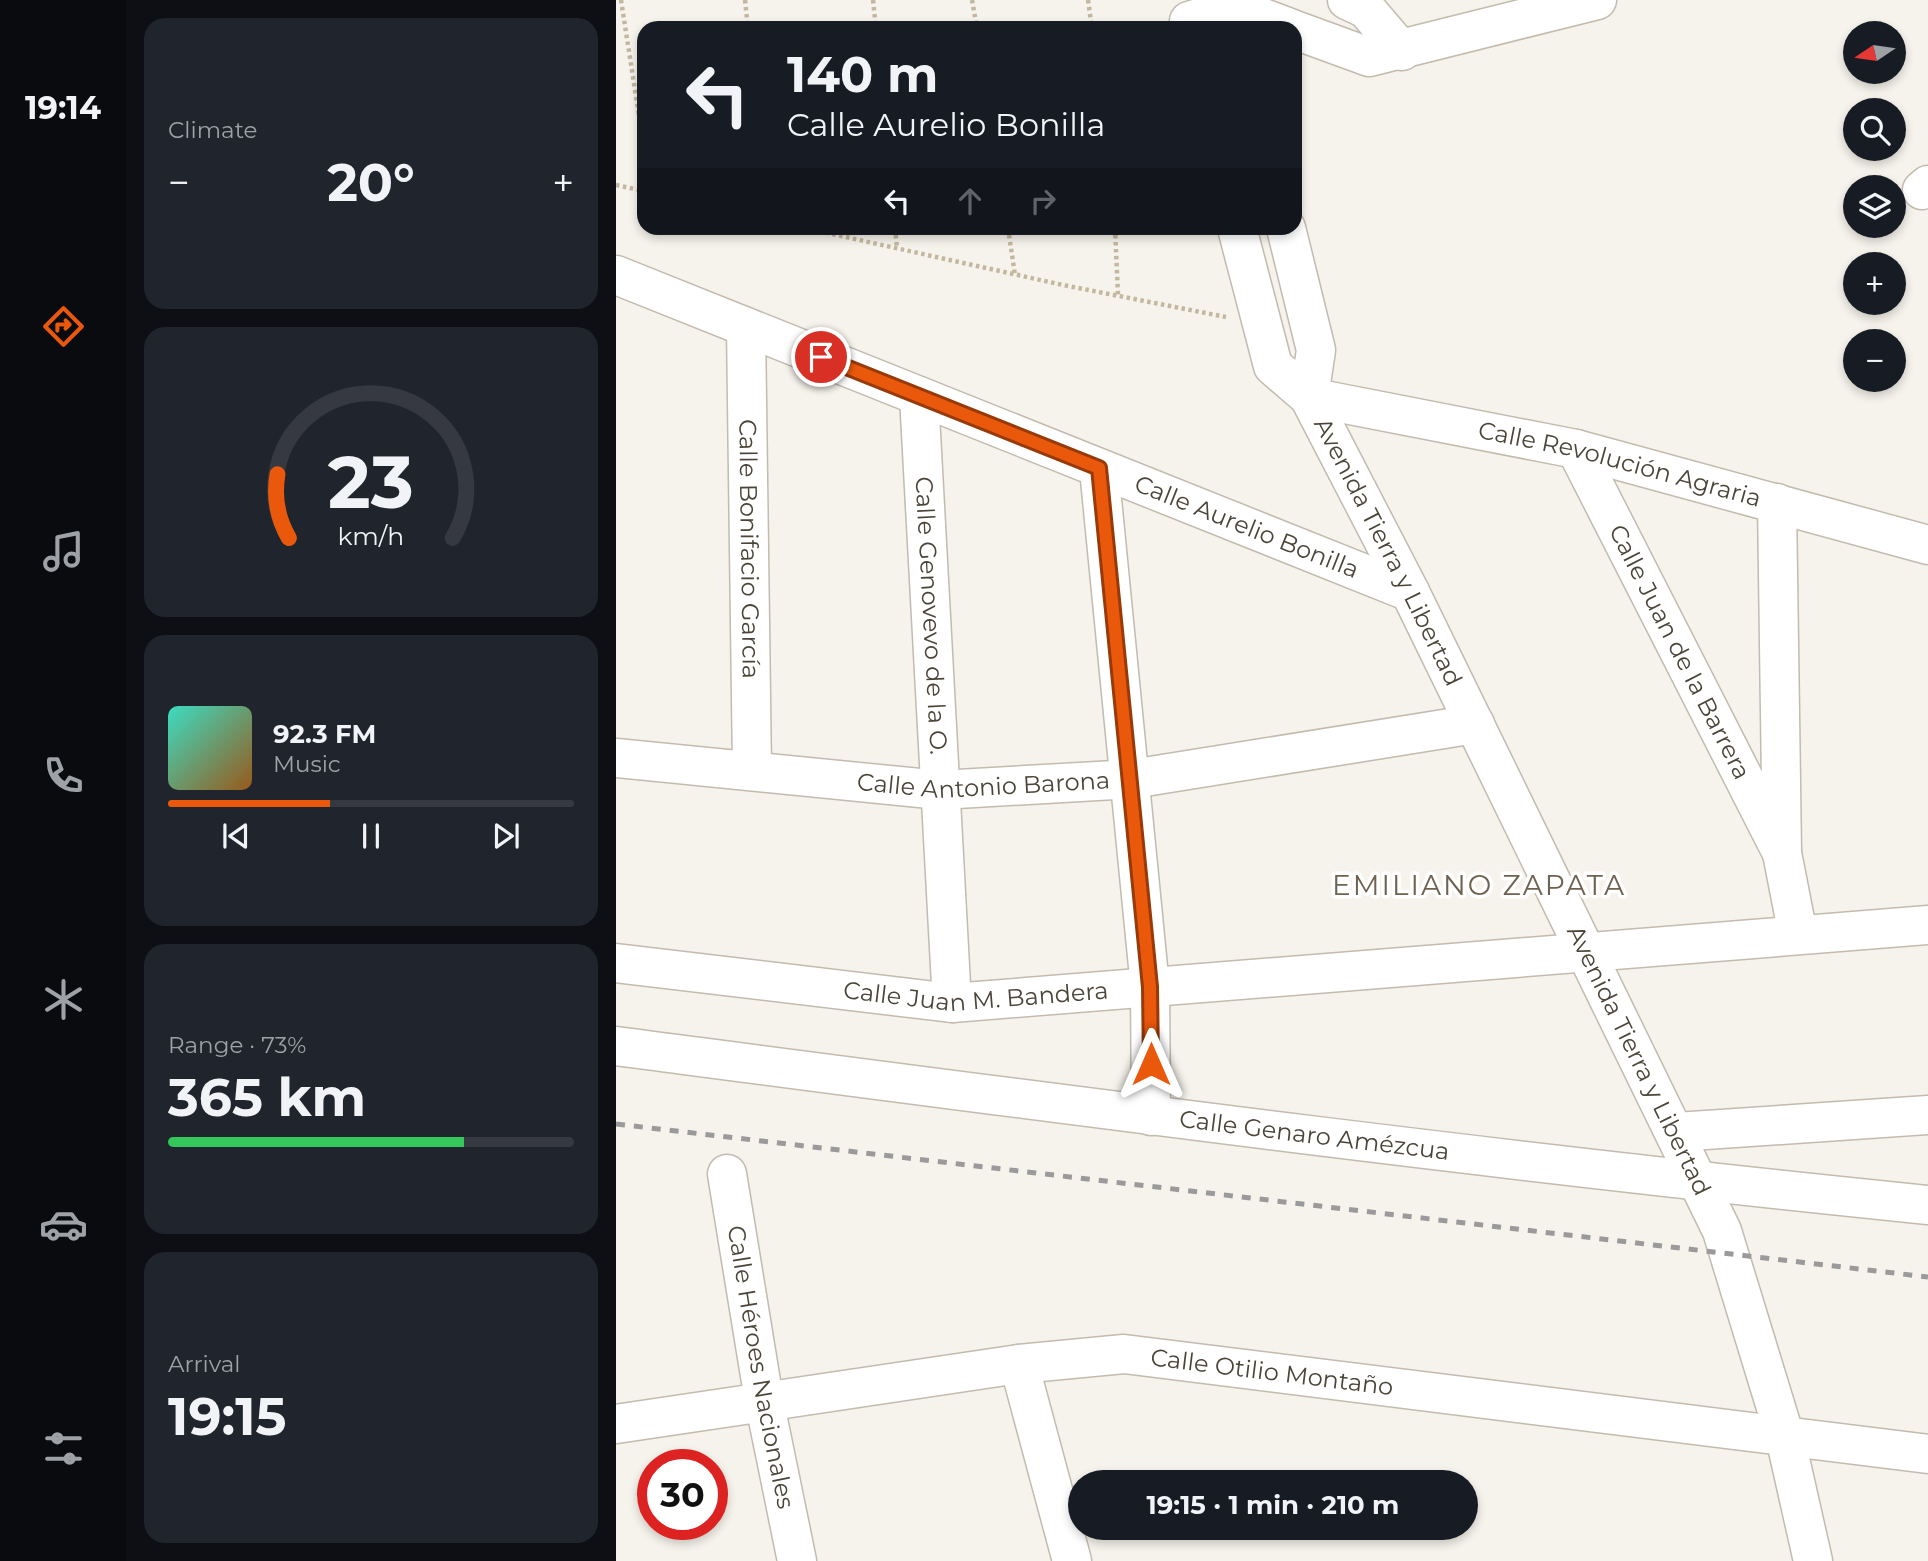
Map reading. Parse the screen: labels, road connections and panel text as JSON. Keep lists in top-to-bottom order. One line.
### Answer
{"streets":{"street":["Calle Revolución Agraria","Calle Aurelio Bonilla","Calle Bonifacio García","Avenida Tierra y Libertad","Calle Genovevo de la O.","Calle Juan de la Barrera","Calle Antonio Barona","Calle Juan M. Bandera","Calle Genaro Amézcua","Calle Héroes Nacionales","Calle Otilio Montaño"]},"crossings":[["Calle Revolución Agraria","Avenida Tierra y Libertad"],["Calle Revolución Agraria","Calle Juan de la Barrera"],["Calle Aurelio Bonilla","Calle Bonifacio García"],["Calle Aurelio Bonilla","Avenida Tierra y Libertad"],["Calle Aurelio Bonilla","Calle Genovevo de la O."],["Calle Bonifacio García","Calle Antonio Barona"],["Avenida Tierra y Libertad","Calle Antonio Barona"],["Avenida Tierra y Libertad","Calle Juan M. Bandera"],["Avenida Tierra y Libertad","Calle Genaro Amézcua"],["Avenida Tierra y Libertad","Calle Otilio Montaño"],["Calle Genovevo de la O.","Calle Antonio Barona"],["Calle Genovevo de la O.","Calle Juan M. Bandera"],["Calle Juan de la Barrera","Calle Juan M. Bandera"],["Calle Héroes Nacionales","Calle Otilio Montaño"]],"districts":["EMILIANO ZAPATA"],"north":"left","page":{"tabs":"19:14","tile":["Climate",["Range · 73%","365 km"],["Arrival","19:15"]],"map_buttons":["+","−"],"turn":["140 m","Calle Aurelio Bonilla"],"heat":["−","20°","+"],"song":["92.3 FM","Music"],"limit":"30","trip":"19:15 · 1 min · 210 m","gauge":["23","km/h"]}}
